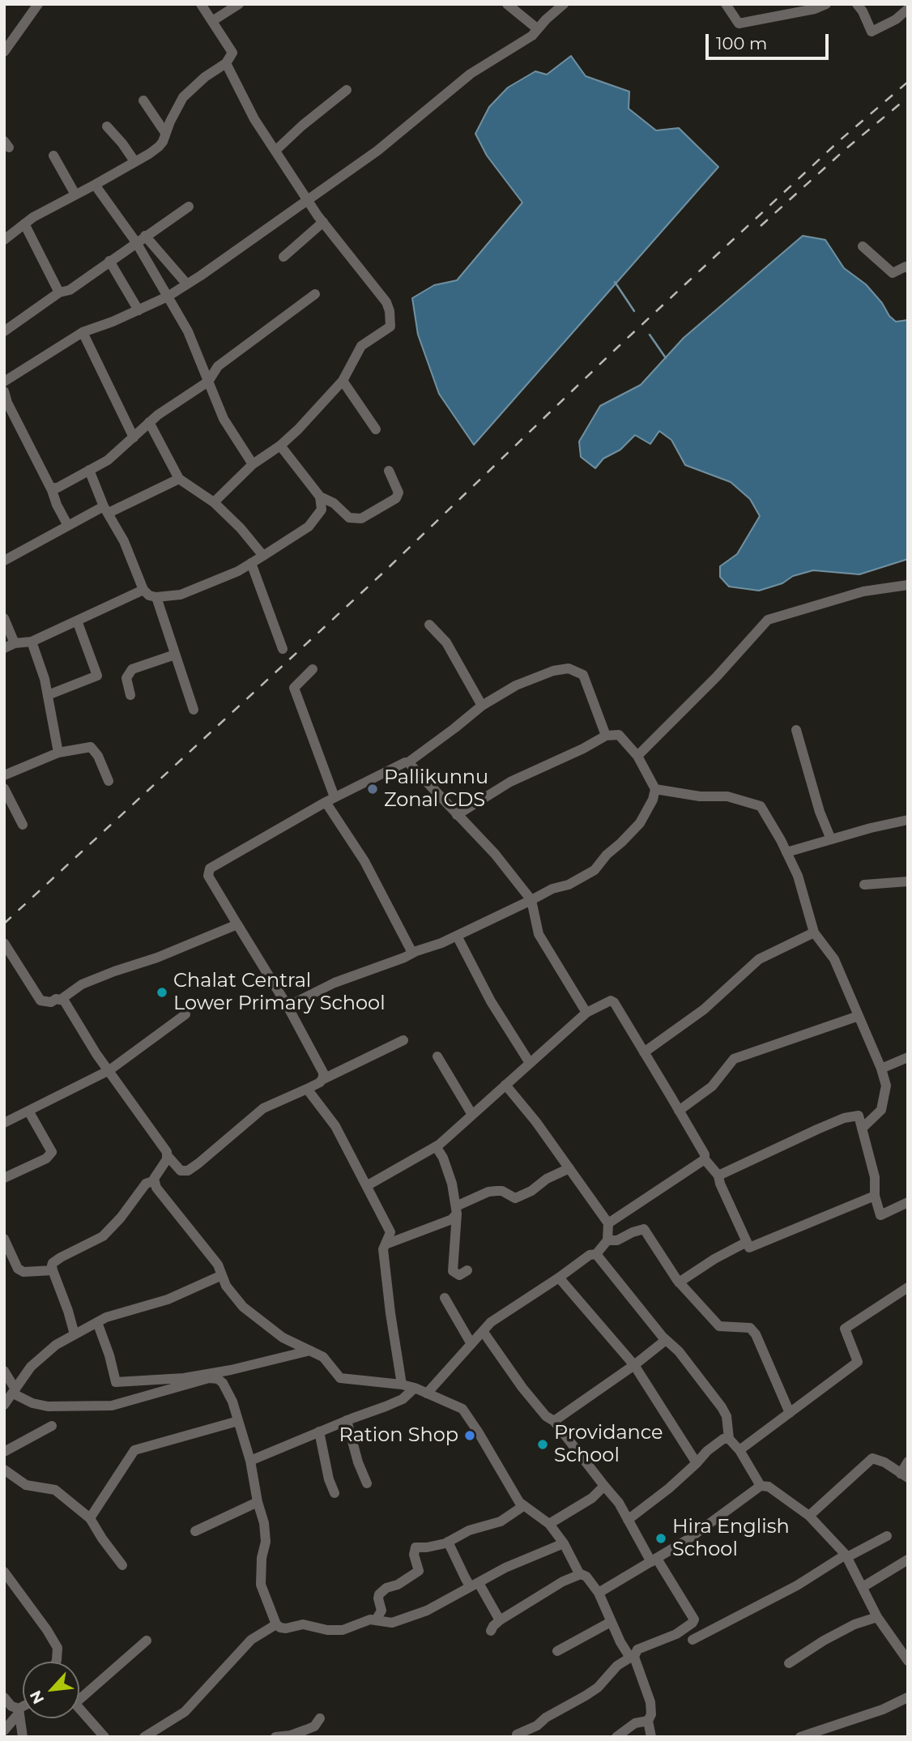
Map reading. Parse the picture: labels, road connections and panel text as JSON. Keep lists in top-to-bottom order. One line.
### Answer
{"places":["Pallikunnu Zonal CDS","Chalat Central Lower Primary School","Ration Shop","Providance School","Hira English School"],"scale_bar":"100 m","north":"bottom left"}
